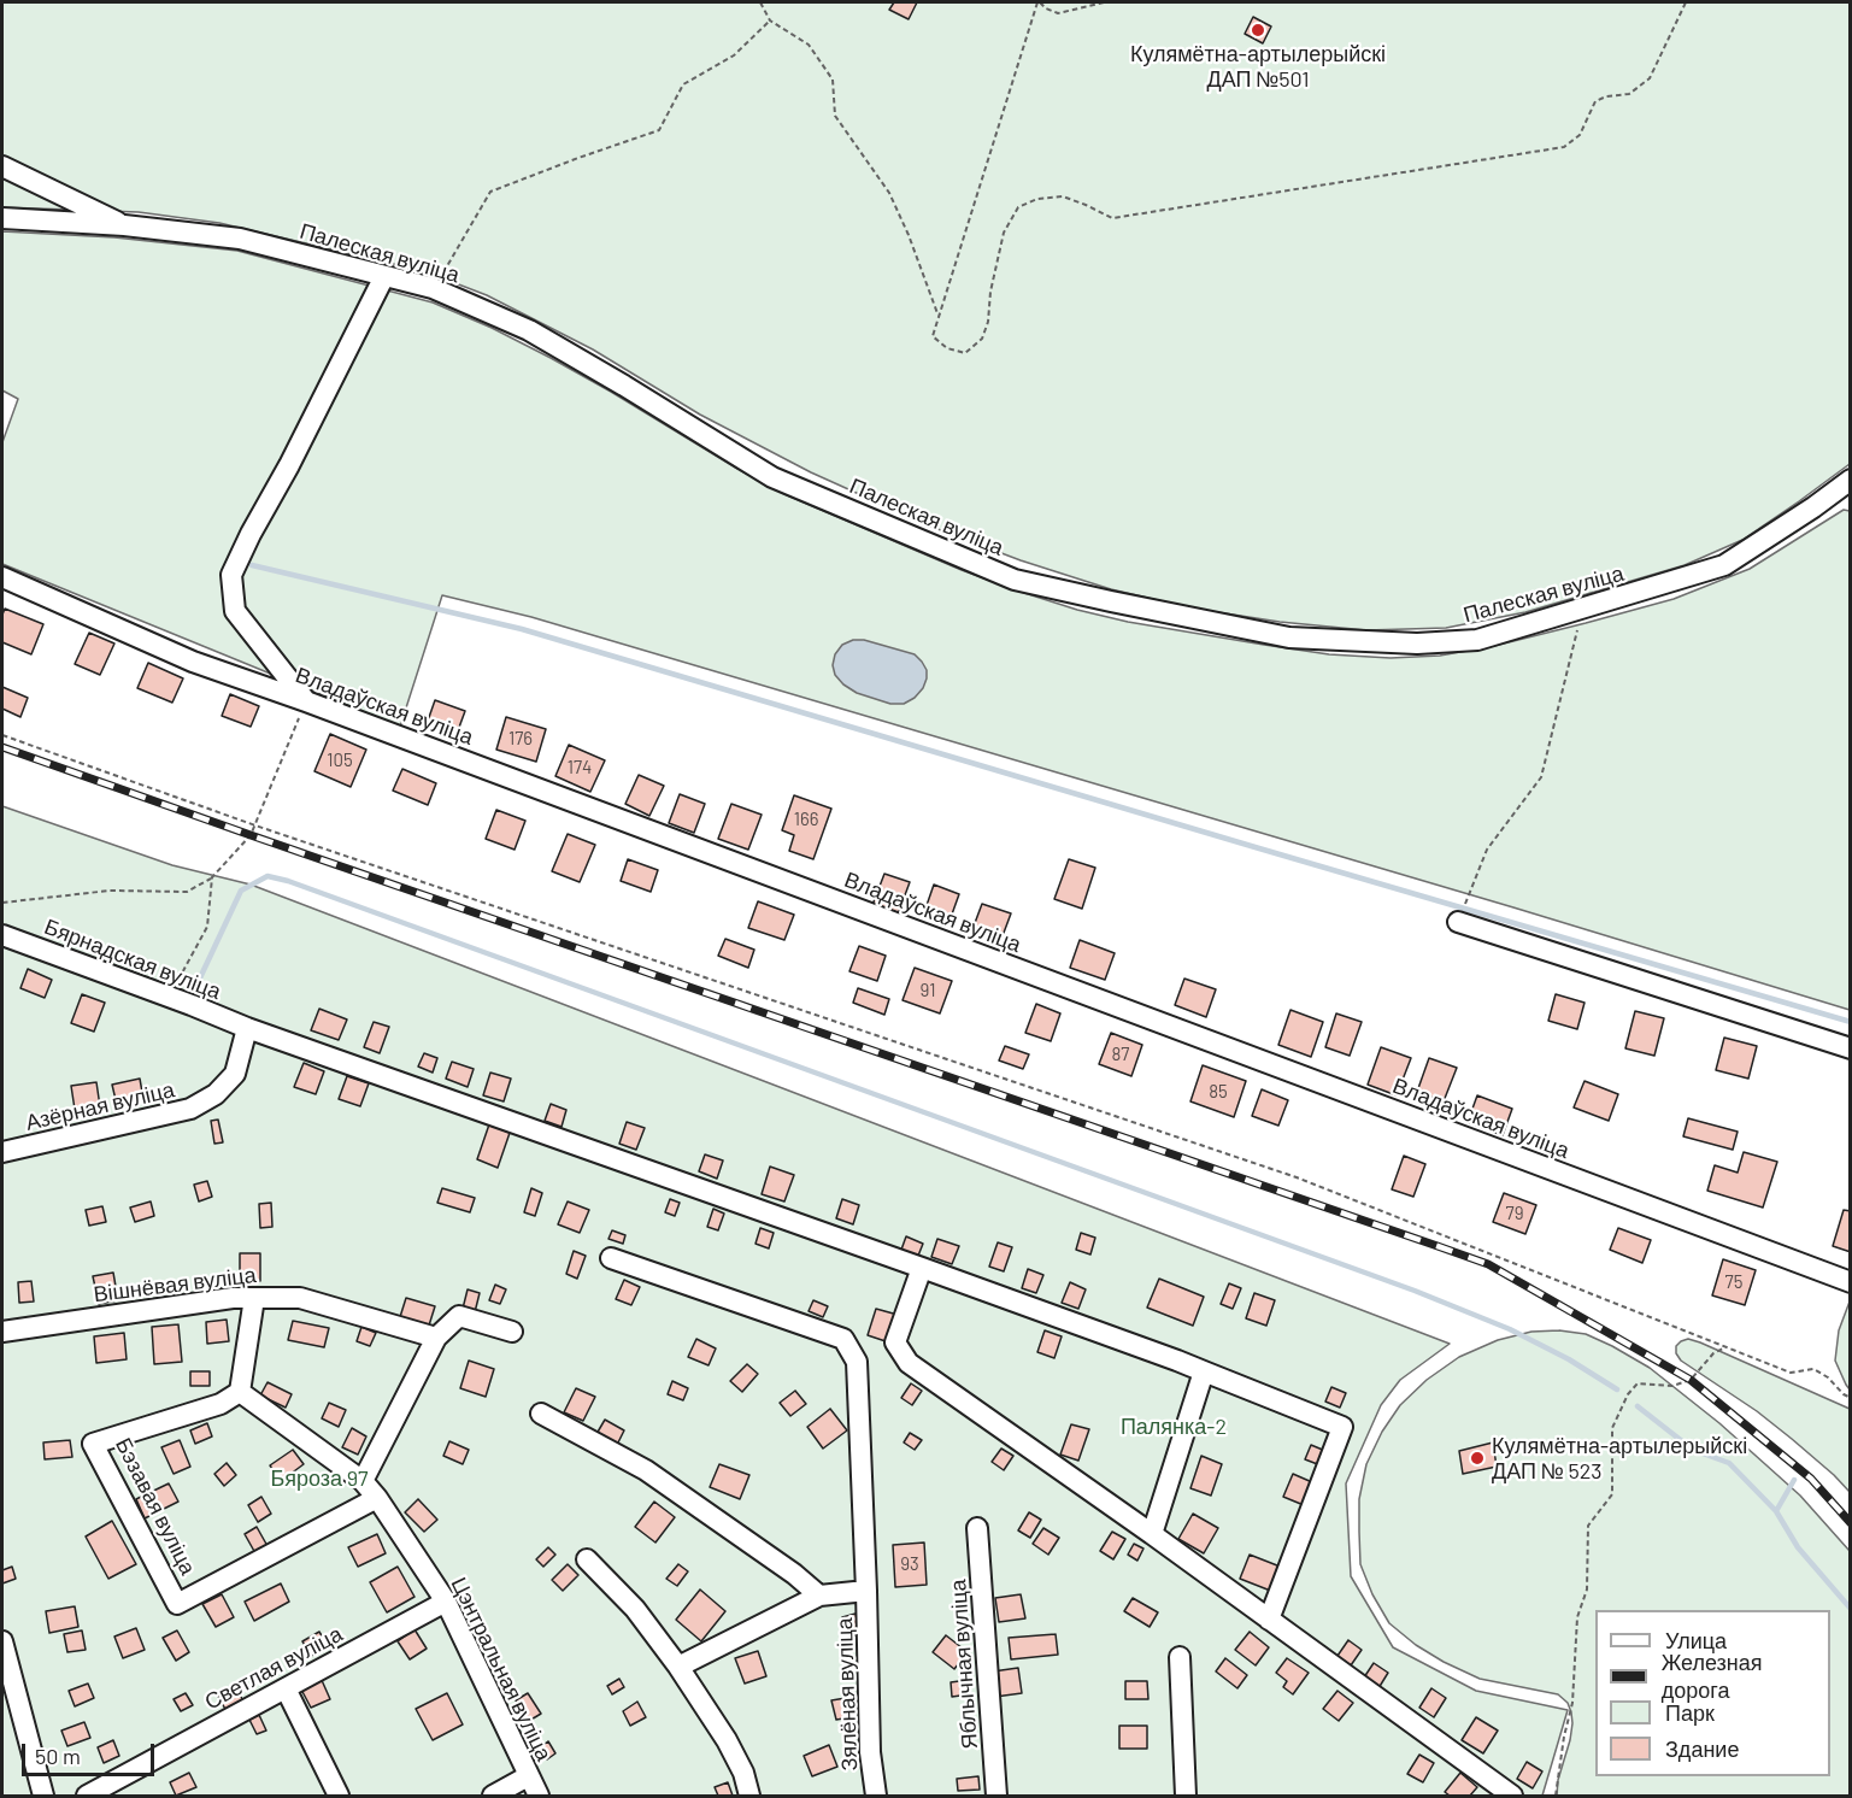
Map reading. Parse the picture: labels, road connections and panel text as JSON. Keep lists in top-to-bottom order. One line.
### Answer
{"streets":{"street":["Палеская вуліца","Владаўская вуліца","Бярнадская вуліца","Азёрная вуліца","Вішнёвая вуліца","Бэзавая вуліца","Яблычная вуліца","Светлая вуліца","Цэнтральная вуліца","Зялёная вуліца"]},"crossings":[["Бярнадская вуліца","Азёрная вуліца"],["Бэзавая вуліца","Цэнтральная вуліца"],["Светлая вуліца","Цэнтральная вуліца"]],"parks":["Палянка-2","Бяроза 97"],"places":["Кулямётна-артылерыйскі ДАП №501","Кулямётна-артылерыйскі ДАП № 523"],"house_numbers":["176","105","174","166","91","87","85","79","75","93"],"legend":["Улица","Железная дорога","Парк","Здание"],"scale_bar":"50 m"}
